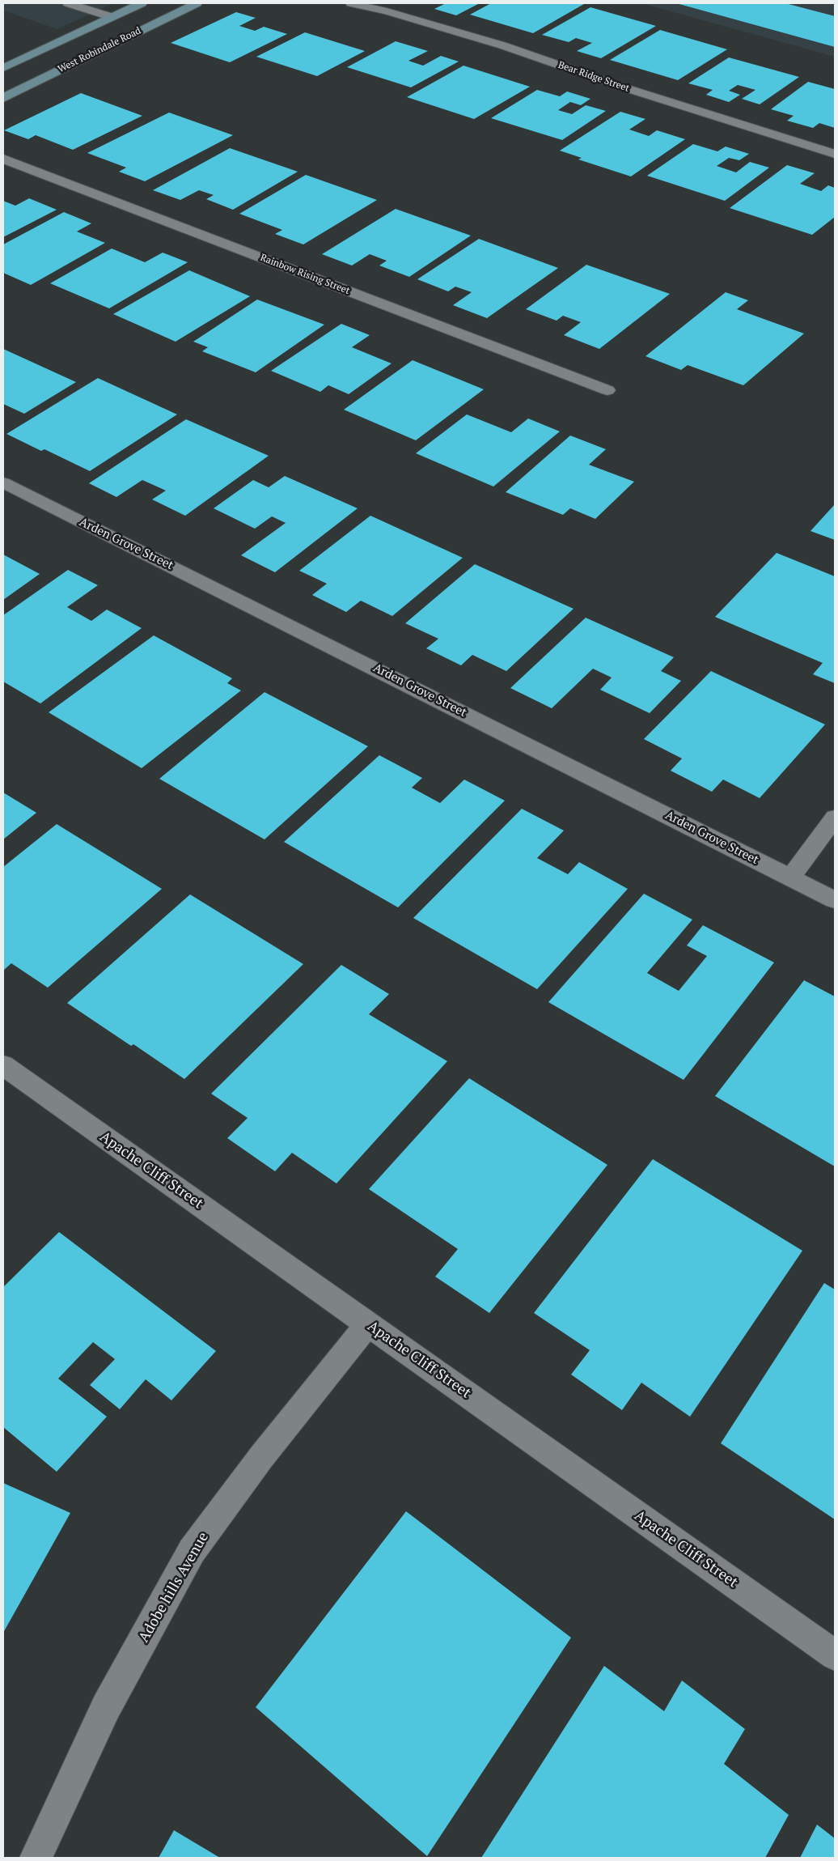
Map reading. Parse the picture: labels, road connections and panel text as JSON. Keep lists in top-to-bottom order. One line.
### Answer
{"streets":{"main road":["West Robindale Road"],"street":["Bear Ridge Street","Rainbow Rising Street","Arden Grove Street","Apache Cliff Street","Adobe hills Avenue"]},"crossings":[["Apache Cliff Street","Adobe hills Avenue"]]}
